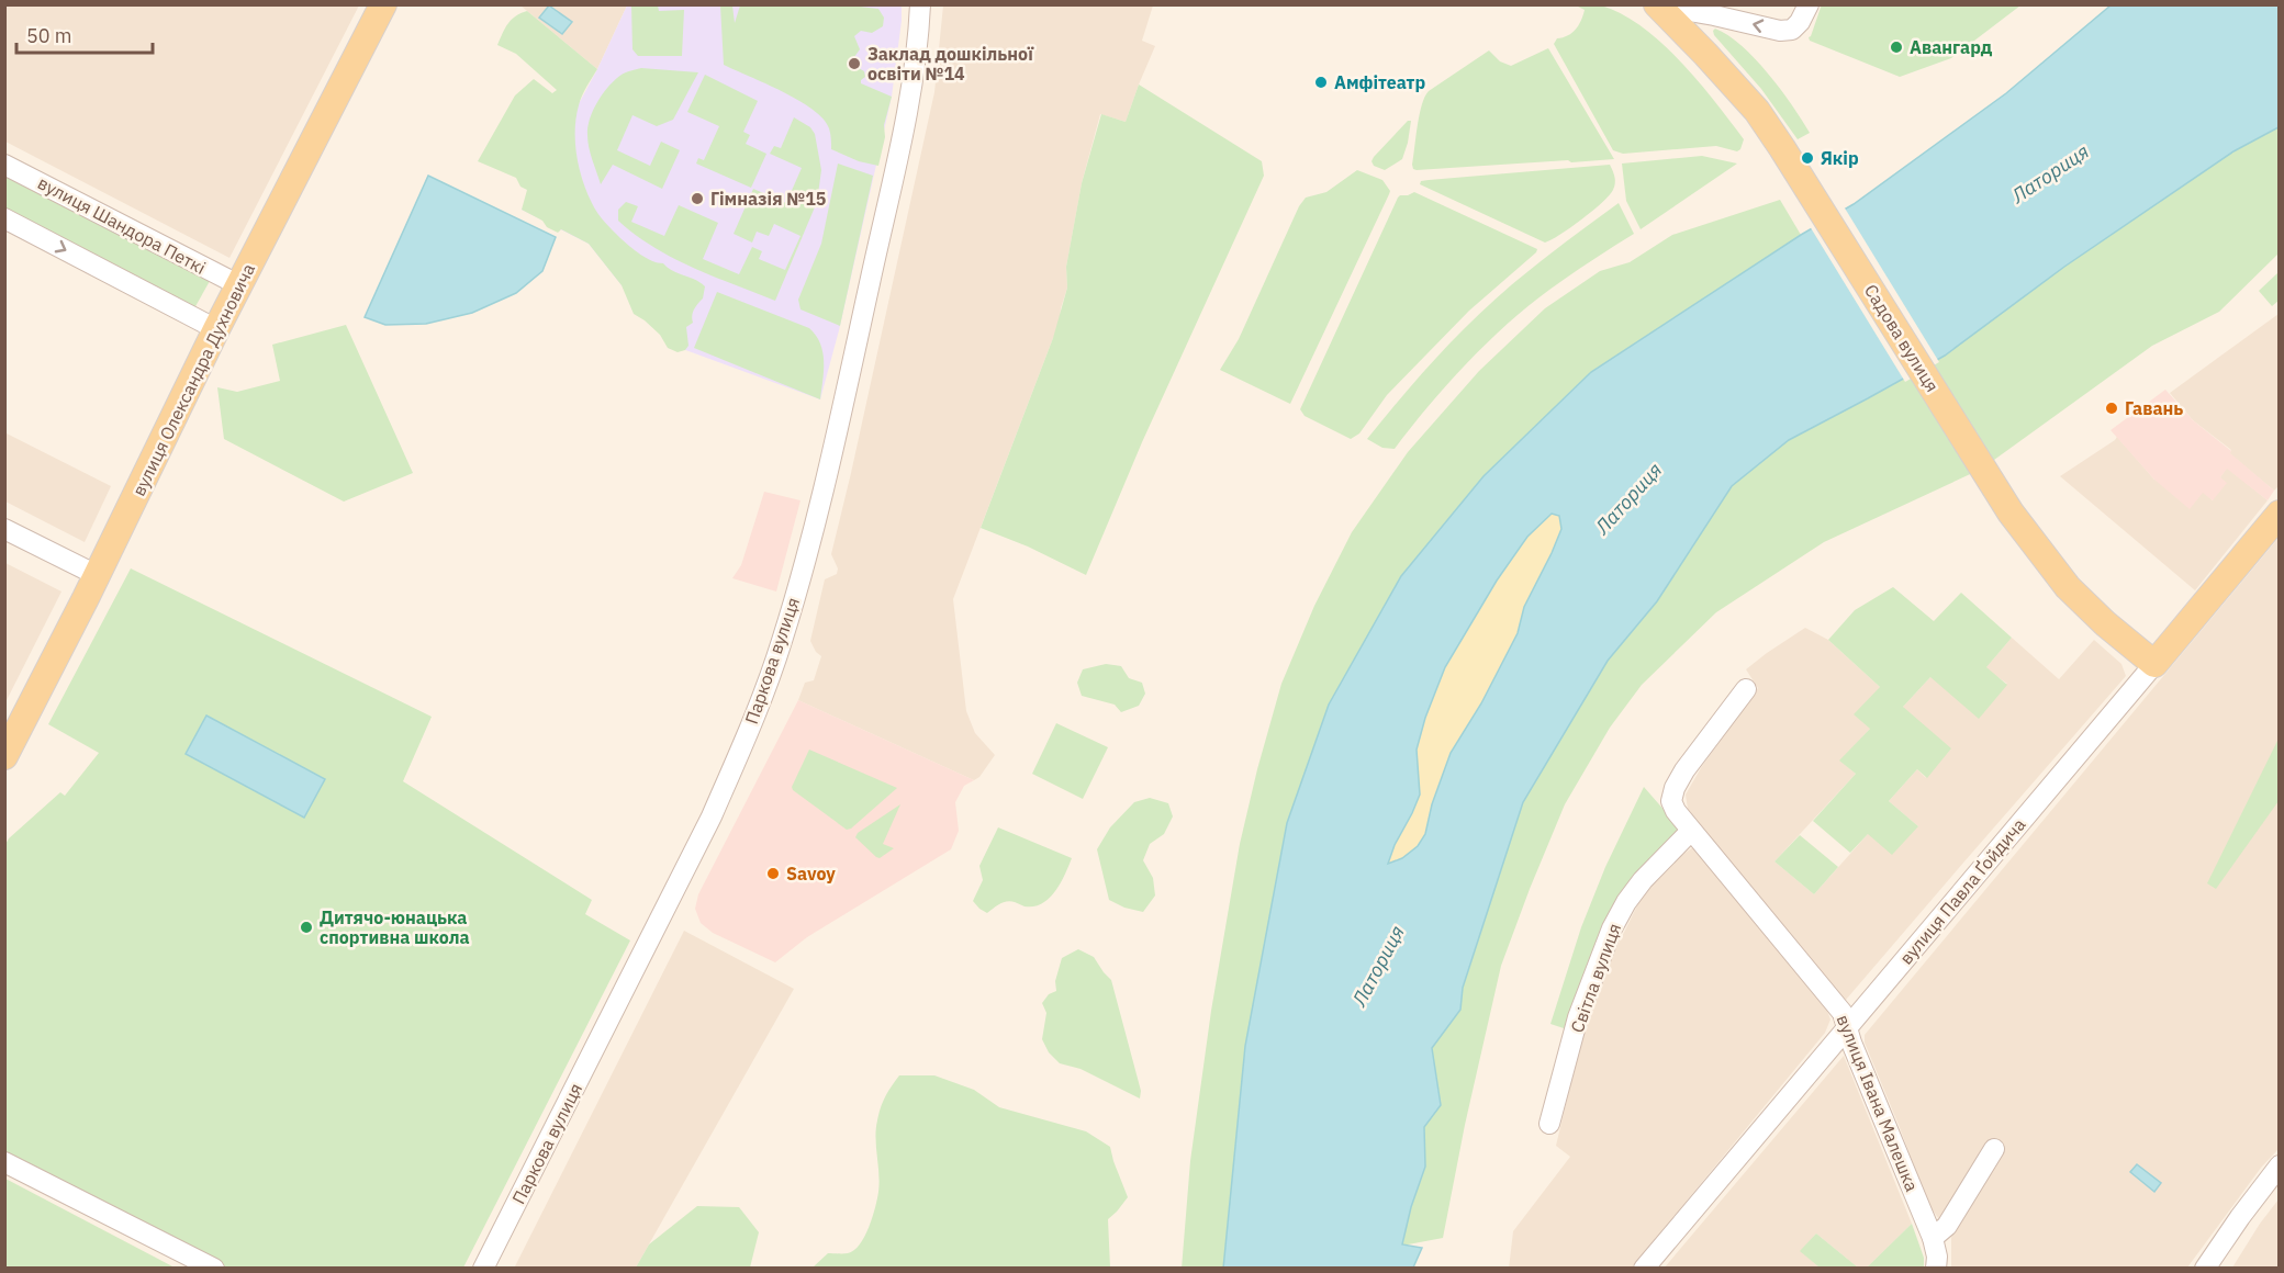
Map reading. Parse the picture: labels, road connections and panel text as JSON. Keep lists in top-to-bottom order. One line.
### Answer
{"streets":{"main road":["Садова вулиця","вулиця Олександра Духновича","вулиця Павла Ґойдича"],"street":["вулиця Шандора Петкі","Паркова вулиця","Світла вулиця","вулиця Івана Малешка"]},"crossings":[["вулиця Шандора Петкі","вулиця Олександра Духновича"],["Садова вулиця","вулиця Павла Ґойдича"],["вулиця Павла Ґойдича","вулиця Івана Малешка"],["Світла вулиця","вулиця Івана Малешка"]],"water":["Латориця"],"places":["Авангард","Заклад дошкільної освіти №14","Амфітеатр","Якір","Гімназія №15","Гавань","Savoy","Дитячо-юнацька спортивна школа"],"scale_bar":"50 m"}
